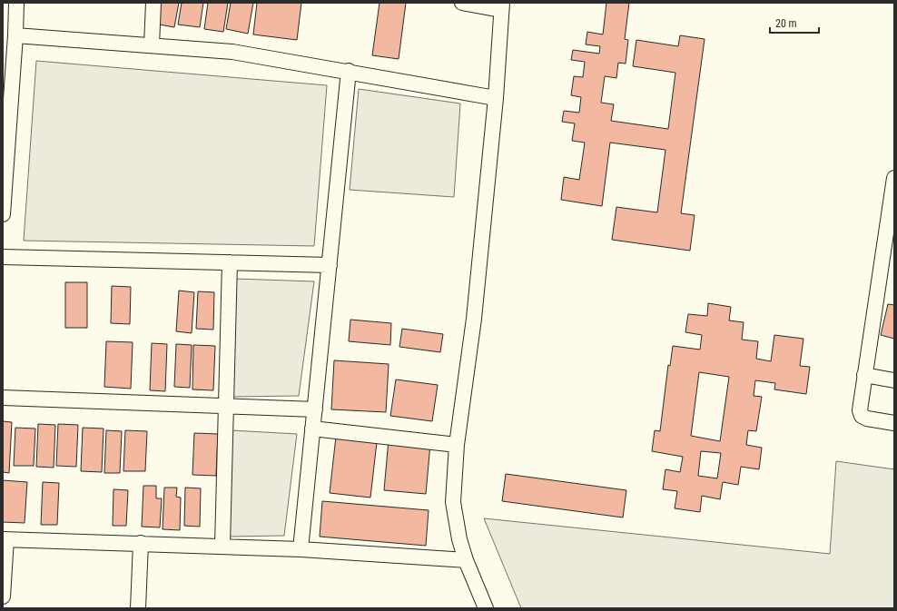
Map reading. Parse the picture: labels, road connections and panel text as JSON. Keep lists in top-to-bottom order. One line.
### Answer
{"scale_bar":"20 m"}
